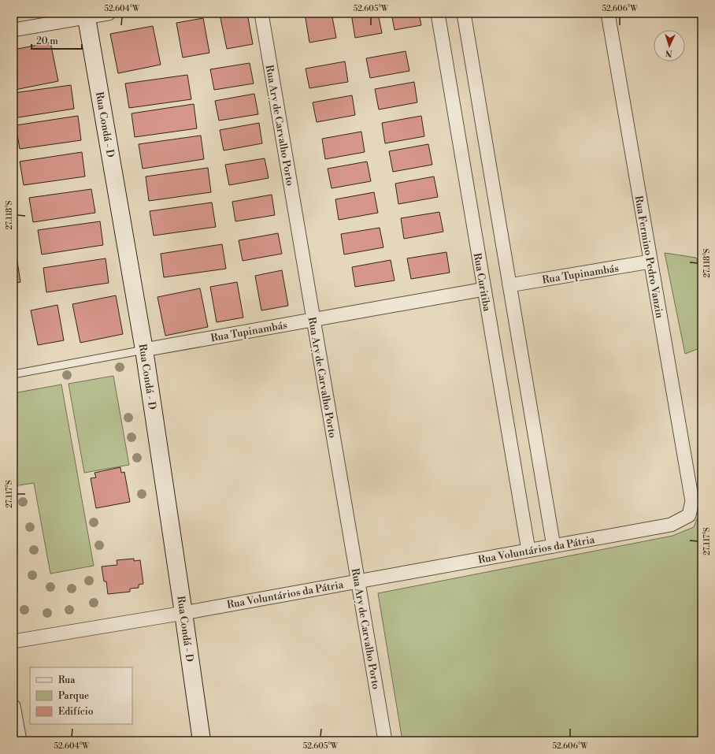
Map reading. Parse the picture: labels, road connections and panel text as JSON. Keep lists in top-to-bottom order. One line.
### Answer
{"streets":{"street":["Rua Condá - D","Rua Ary de Carvalho Porto","Rua Fermino Pedro Vanzin","Rua Tupinambás","Rua Curitiba","Rua Voluntários da Pátria"]},"crossings":[["Rua Condá - D","Rua Tupinambás"],["Rua Condá - D","Rua Voluntários da Pátria"],["Rua Ary de Carvalho Porto","Rua Tupinambás"],["Rua Ary de Carvalho Porto","Rua Voluntários da Pátria"],["Rua Fermino Pedro Vanzin","Rua Tupinambás"],["Rua Fermino Pedro Vanzin","Rua Voluntários da Pátria"],["Rua Tupinambás","Rua Curitiba"],["Rua Curitiba","Rua Voluntários da Pátria"]],"legend":["Rua","Parque","Edifício"],"scale_bar":"20 m","north":"bottom","coordinates":["52.604°W","52.605°W","52.606°W","27.118°S","27.117°S"]}
